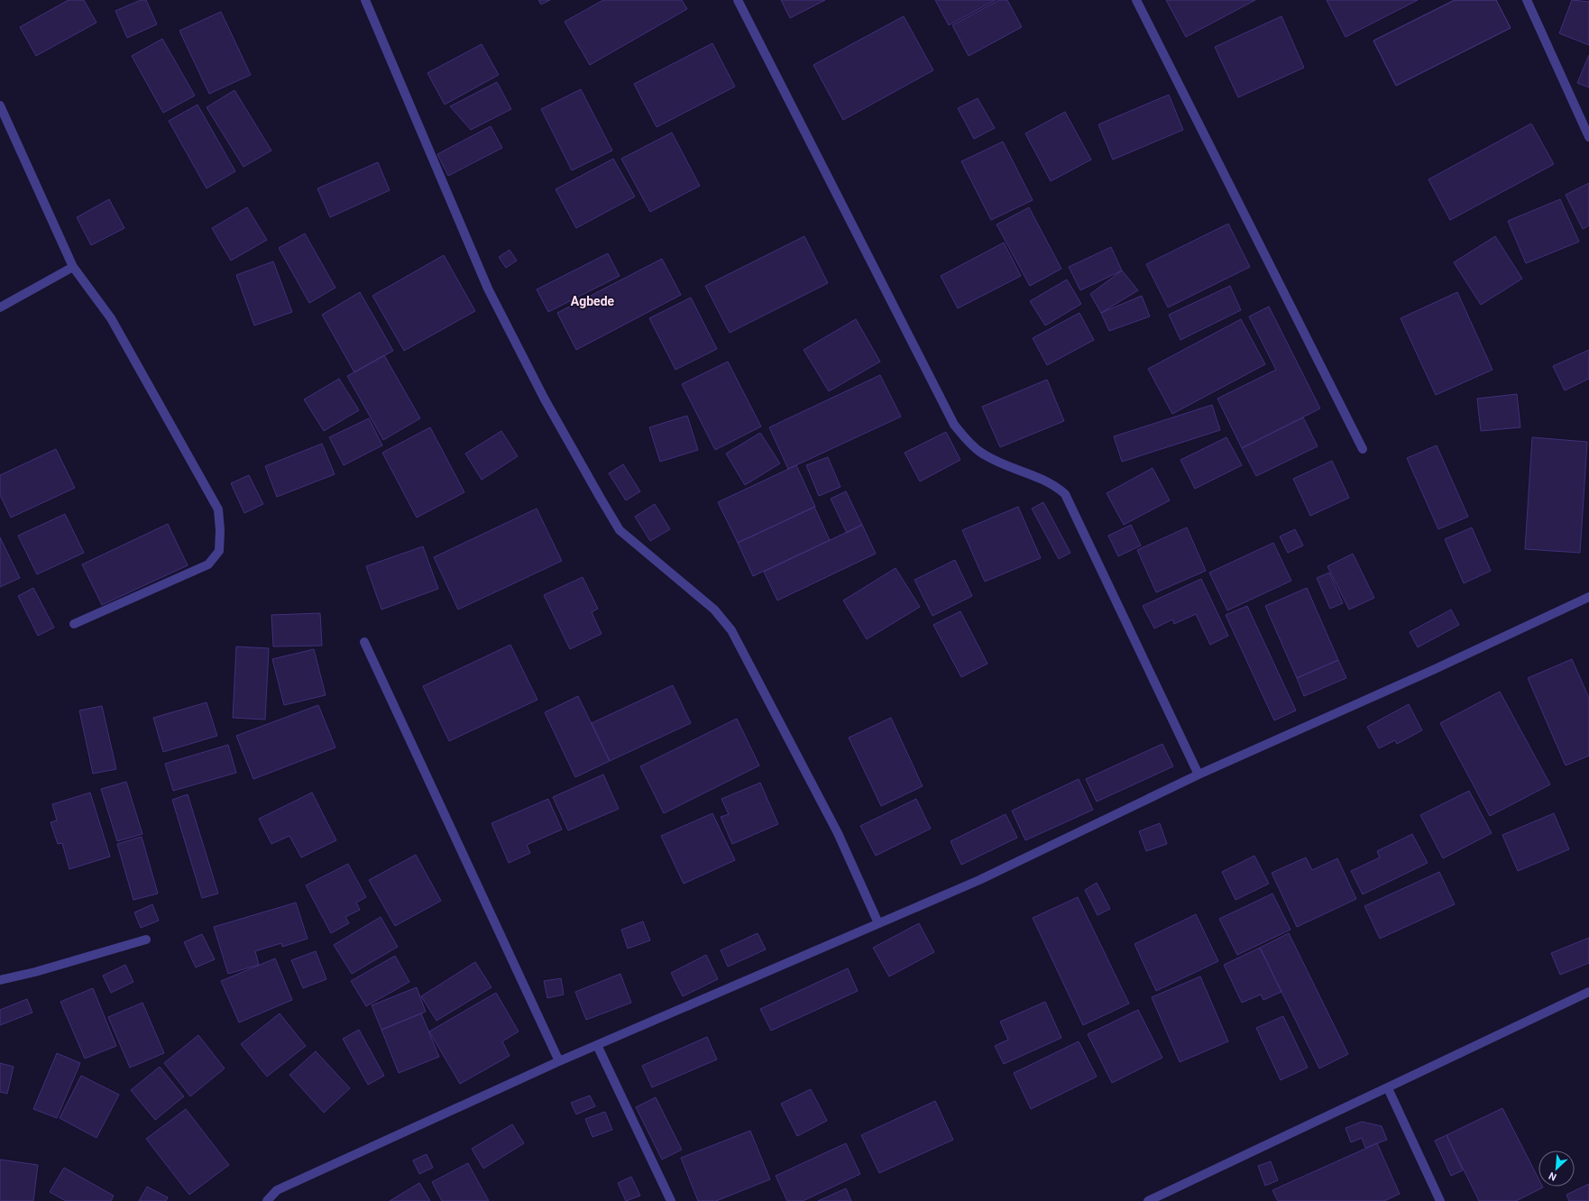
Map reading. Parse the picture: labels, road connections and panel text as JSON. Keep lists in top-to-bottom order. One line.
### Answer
{"districts":["Agbede"],"north":"bottom left"}
